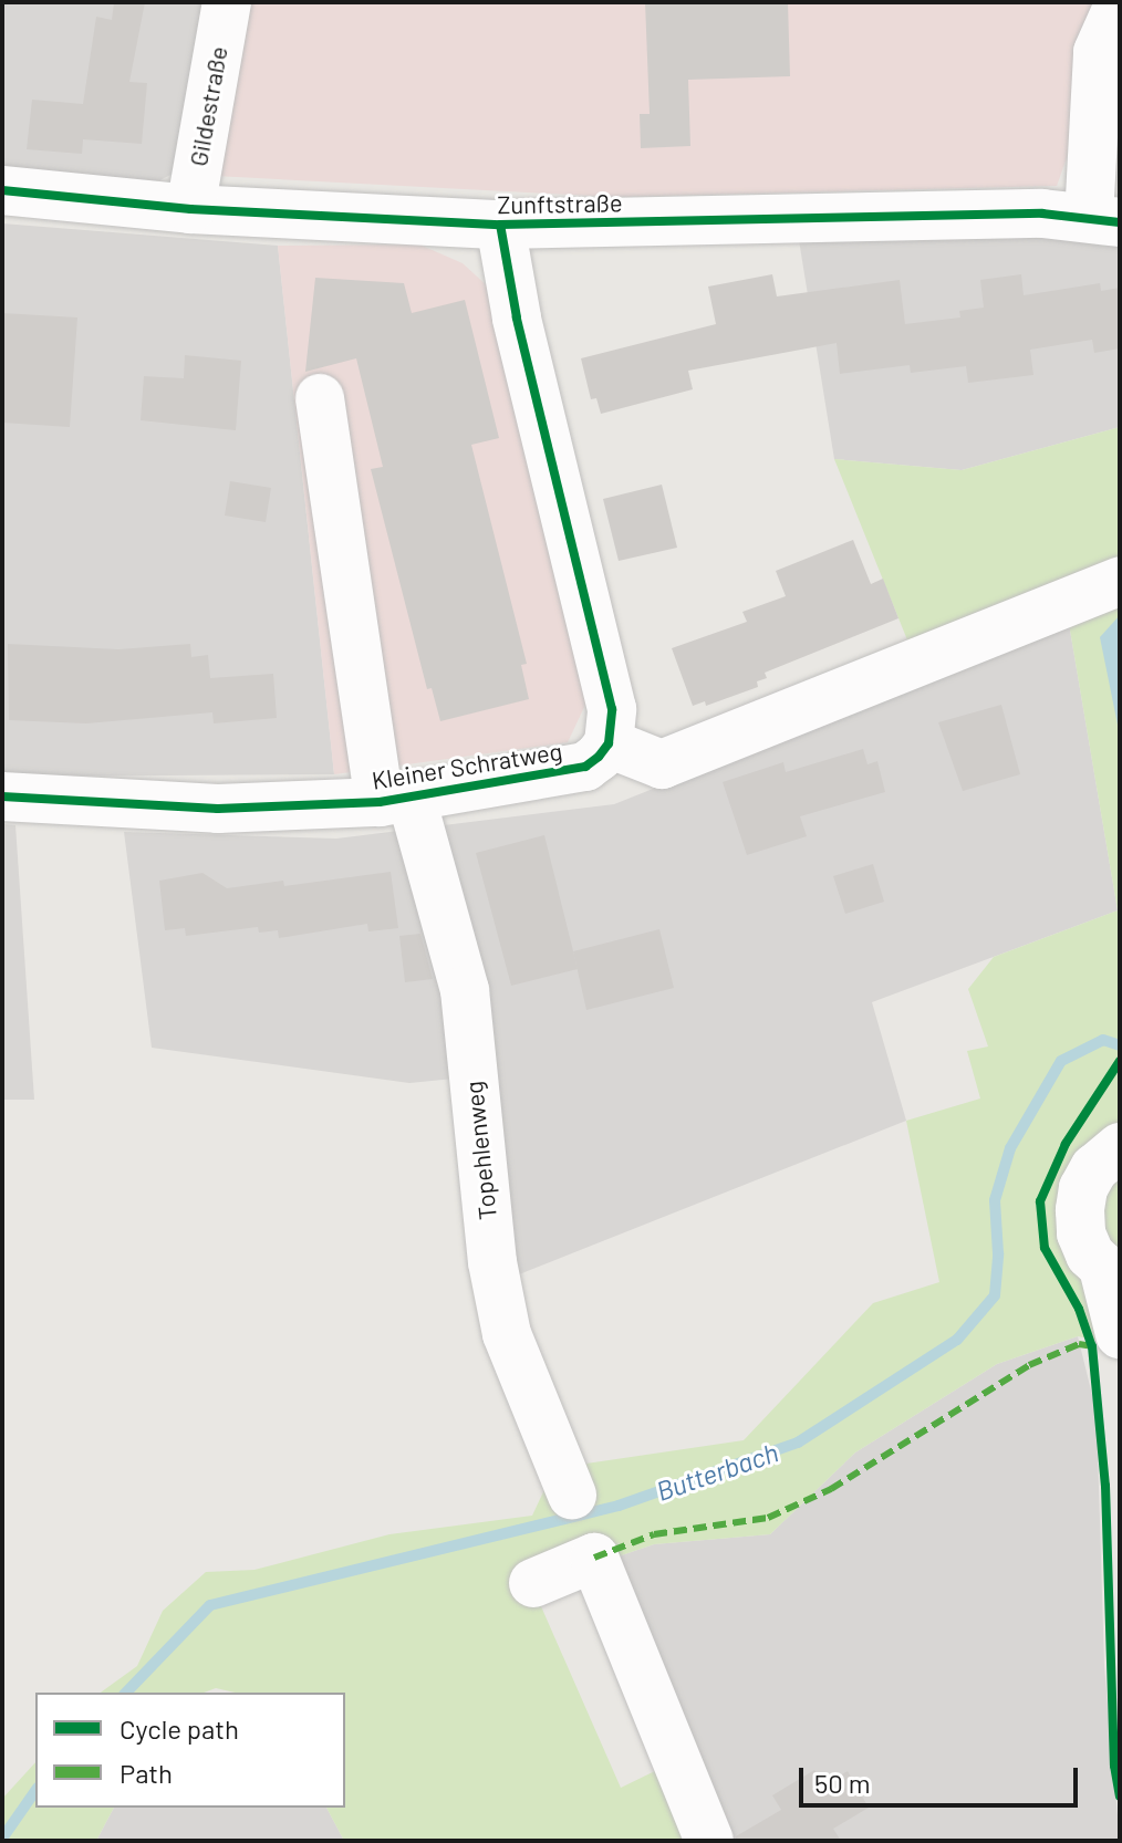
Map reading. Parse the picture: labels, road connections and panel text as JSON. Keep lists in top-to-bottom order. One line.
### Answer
{"streets":{"street":["Gildestraße","Zunftstraße","Kleiner Schratweg","Topehlenweg"]},"crossings":[["Gildestraße","Zunftstraße"],["Kleiner Schratweg","Topehlenweg"]],"water":["Butterbach"],"legend":["Cycle path","Path"],"scale_bar":"50 m"}
